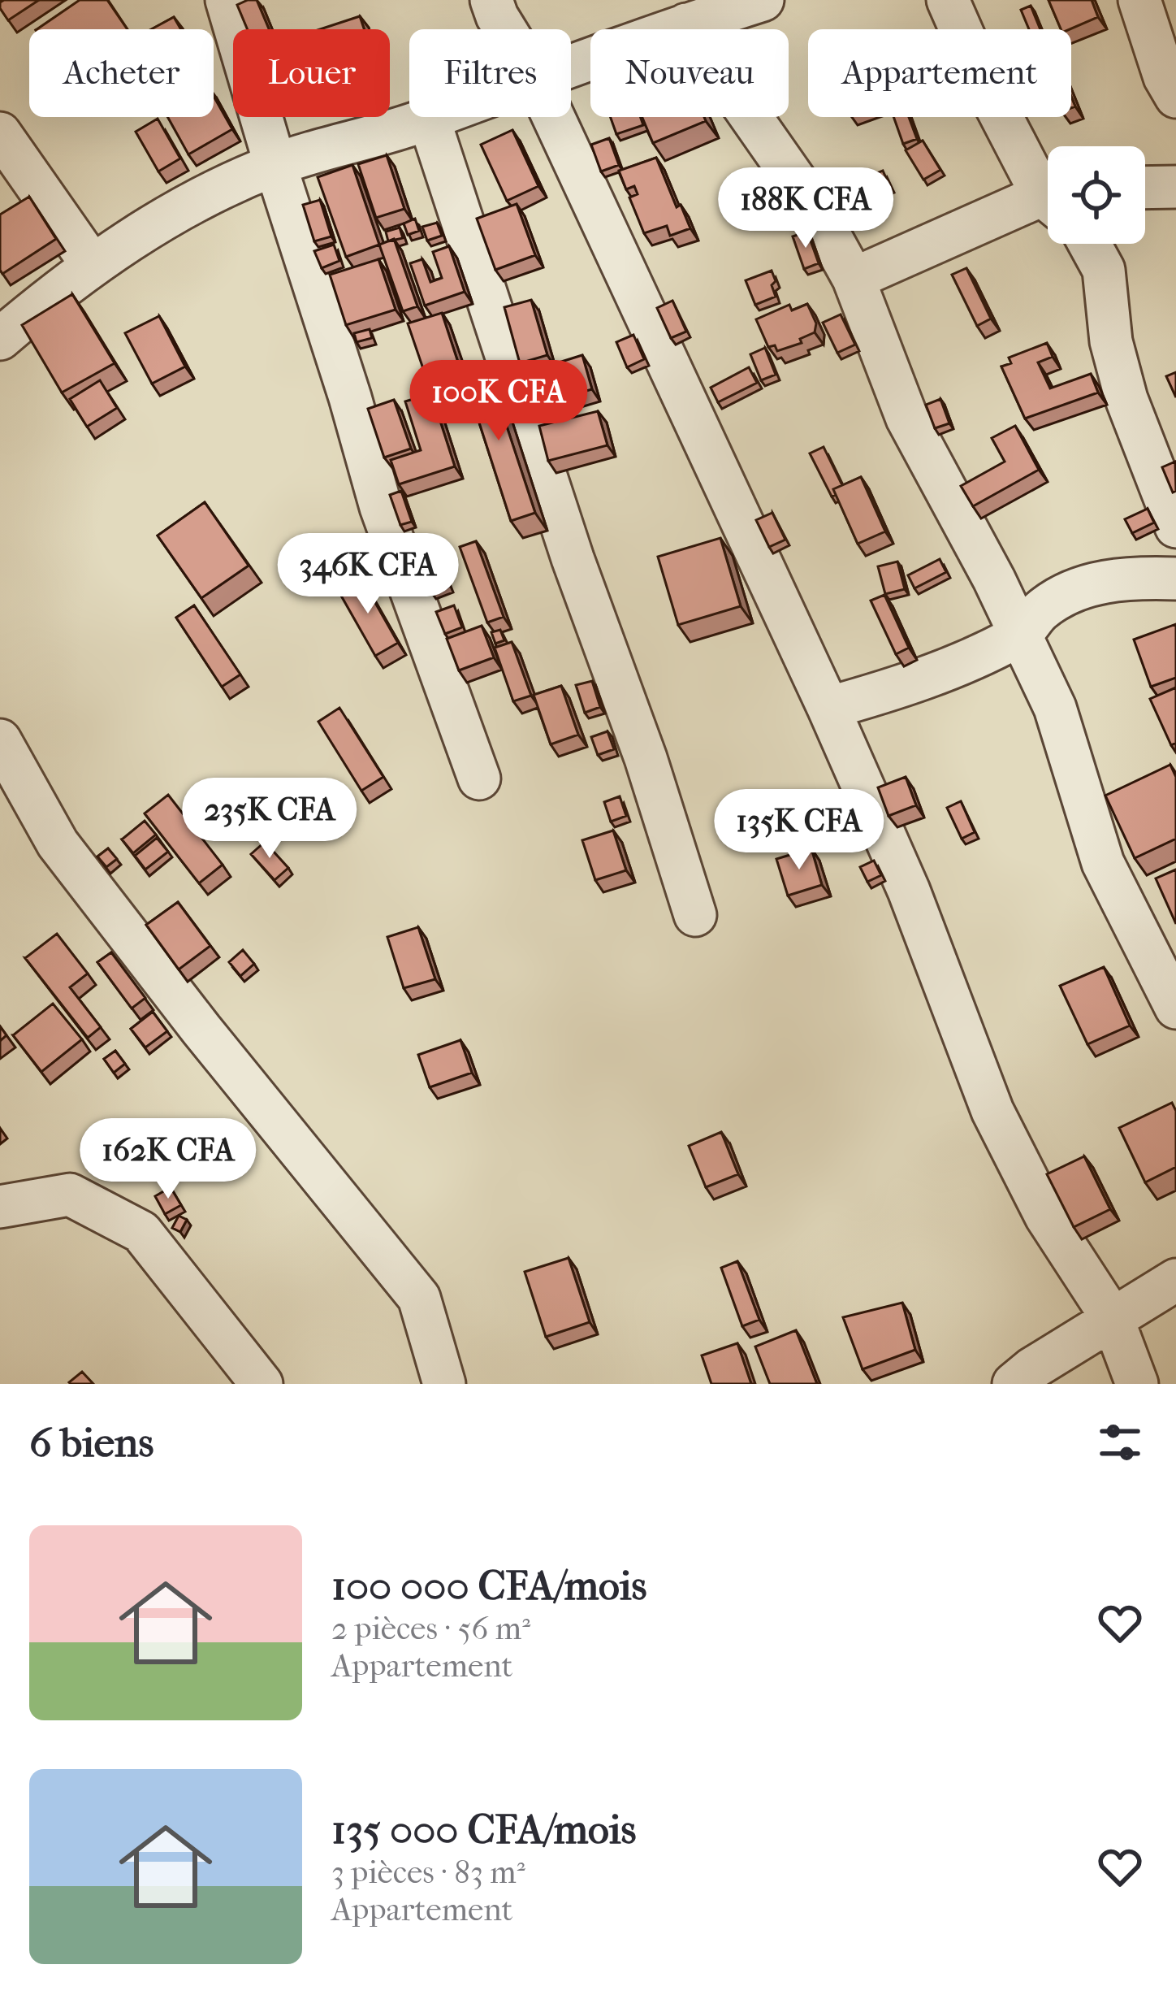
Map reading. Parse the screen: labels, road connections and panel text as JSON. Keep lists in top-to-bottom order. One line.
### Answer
{"page":{"chip":["Acheter","Louer","Filtres","Nouveau","Appartement"],"price":["188K CFA","100K CFA","346K CFA","235K CFA","135K CFA","162K CFA"],"heading":"6 biens","list":[{"name":"100 000 CFA/mois","note":"2 pièces · 56 m² · Appartement"},{"name":"135 000 CFA/mois","note":"3 pièces · 83 m² · Appartement"}]}}
